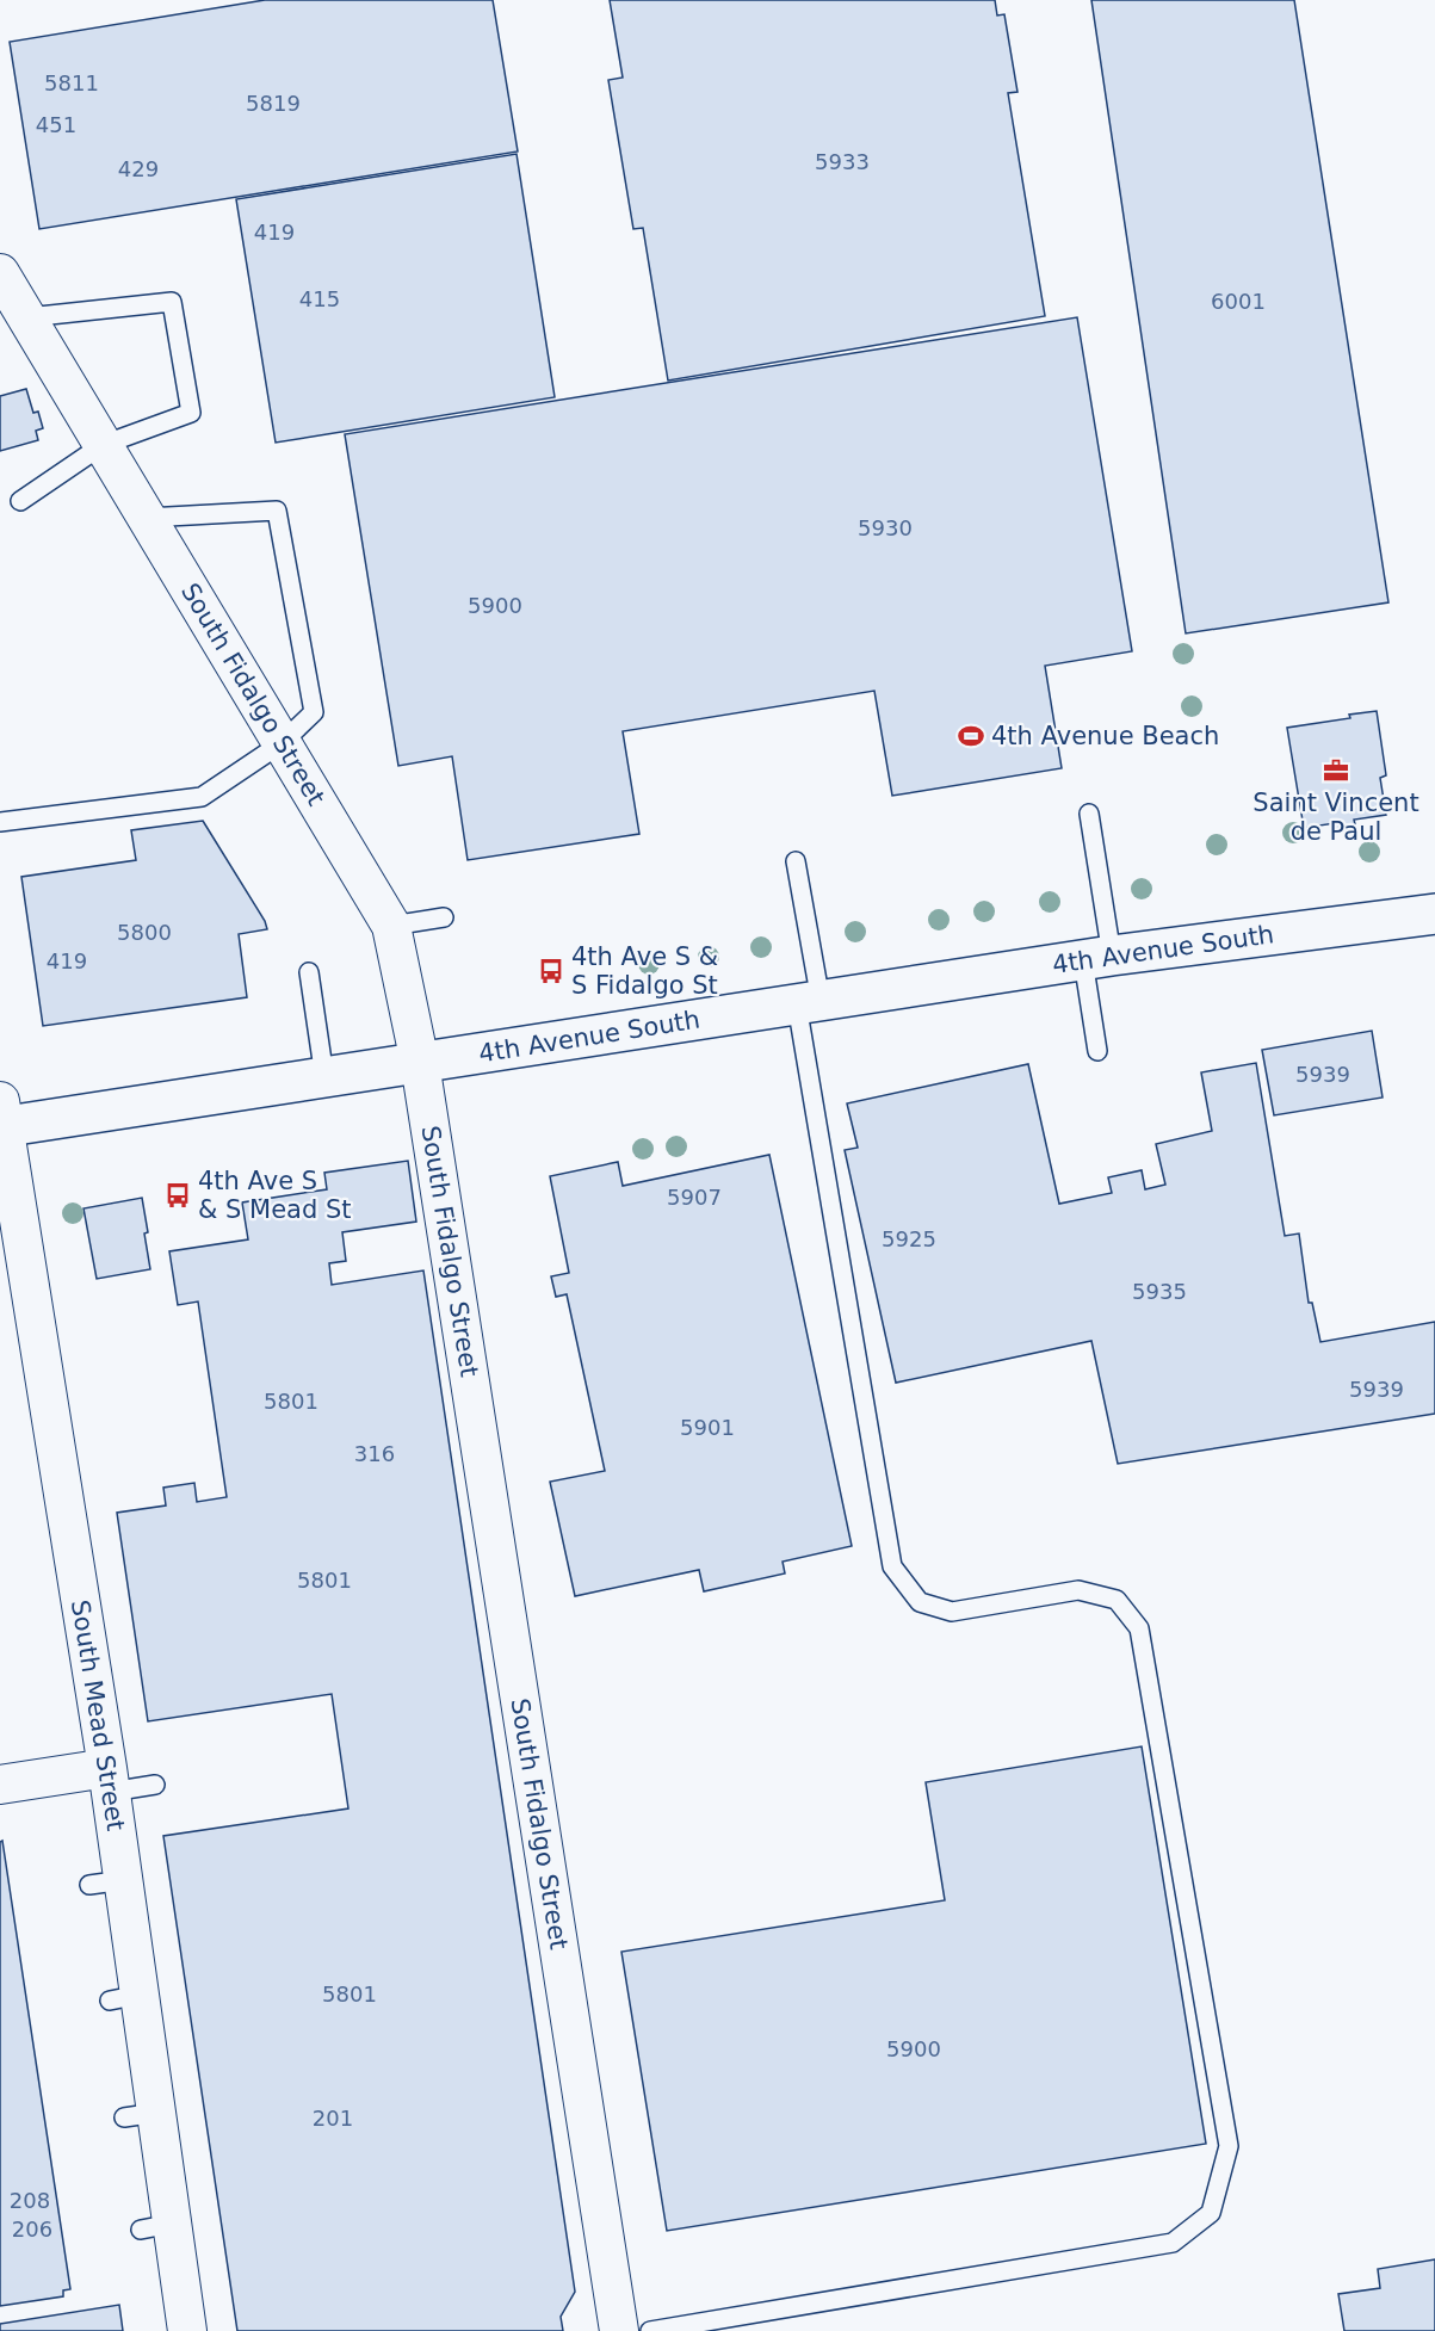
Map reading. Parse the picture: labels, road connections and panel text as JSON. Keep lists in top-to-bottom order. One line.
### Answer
{"streets":{"main road":["4th Avenue South"],"street":["South Fidalgo Street","South Mead Street"]},"crossings":[["South Fidalgo Street","4th Avenue South"],["4th Avenue South","South Mead Street"]],"places":{"sports":["4th Avenue Beach"],"office":["Saint Vincent de Paul"],"bus stop":["4th Ave S & S Fidalgo St","4th Ave S & S Mead St"]},"house_numbers":["5811","5819","451","5933","429","419","415","6001","5930","5900","5800","419","5939","5907","5925","5935","5939","5801","5901","316","5801","5801","5900","201","208","206"]}
